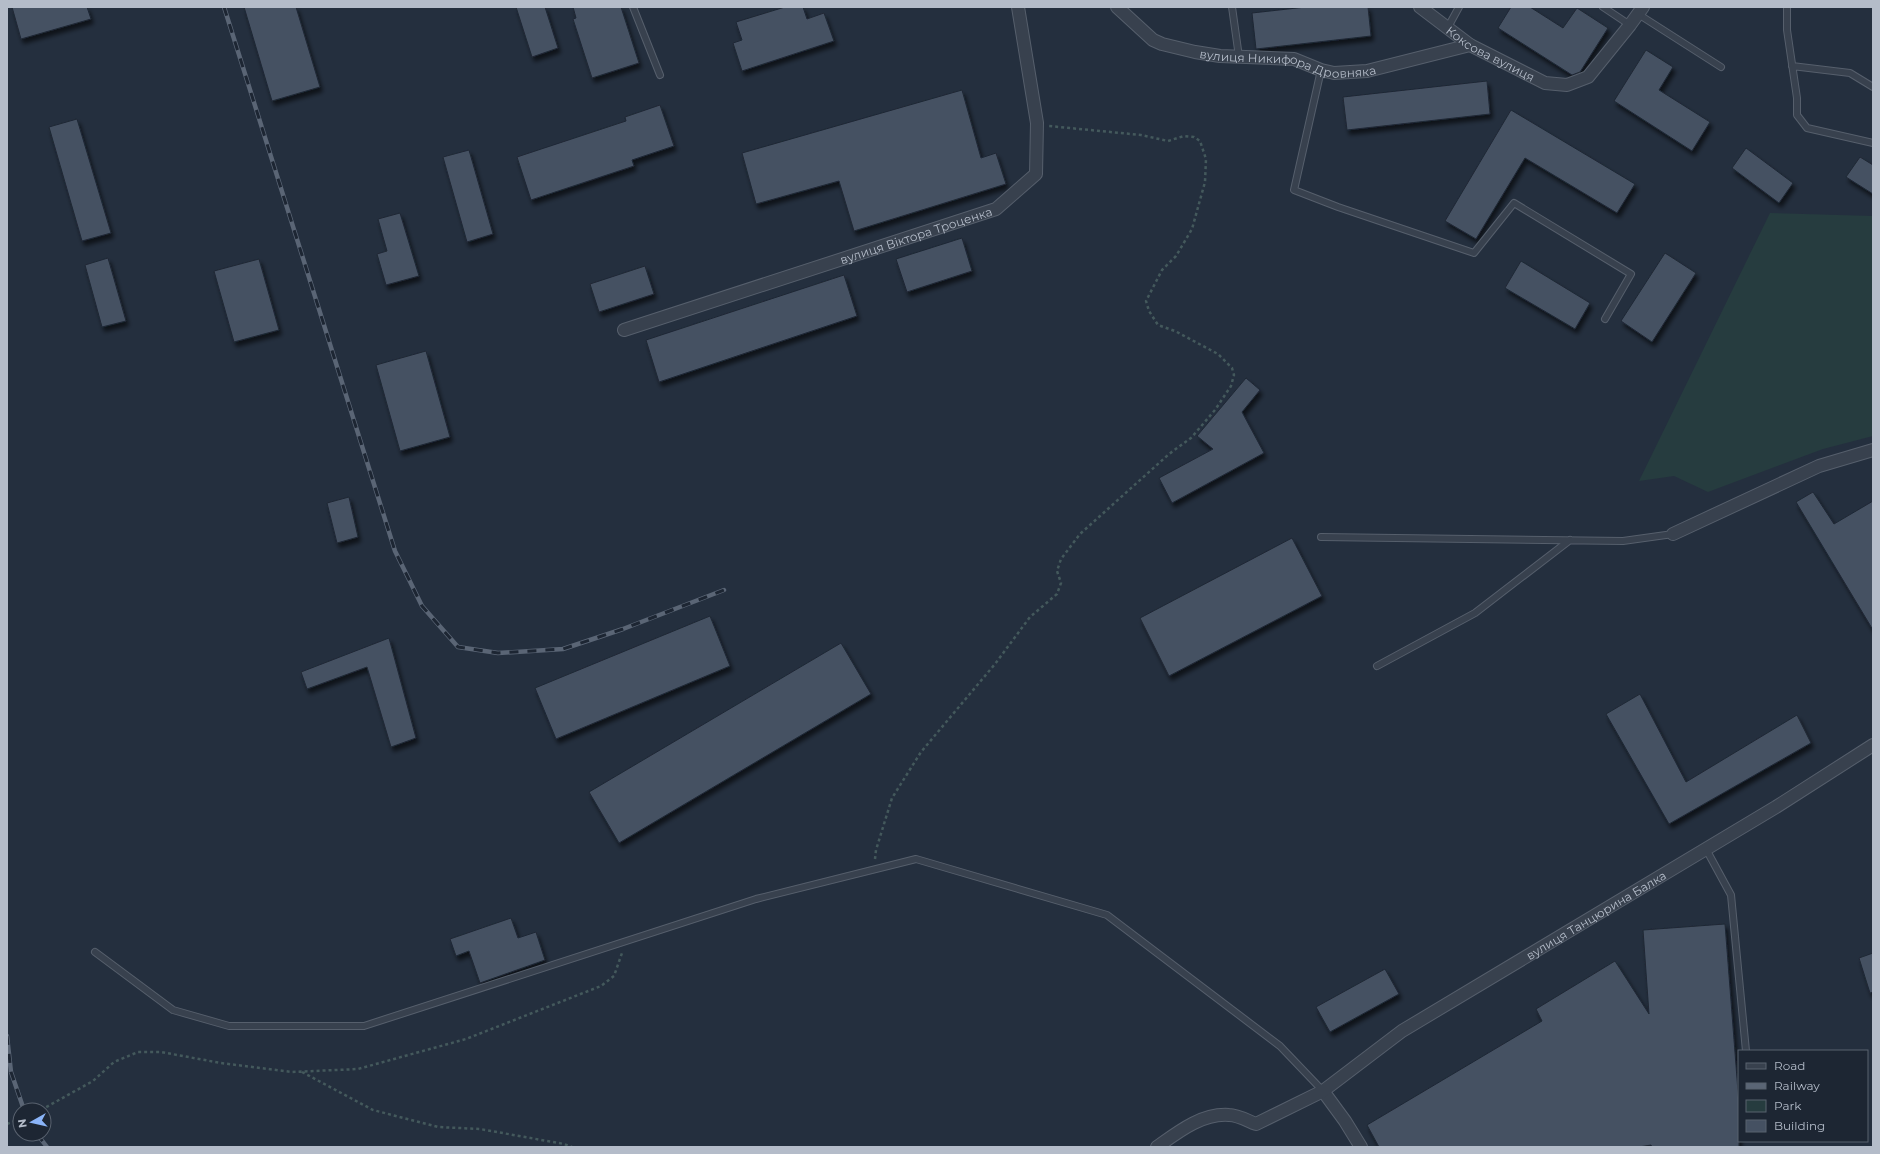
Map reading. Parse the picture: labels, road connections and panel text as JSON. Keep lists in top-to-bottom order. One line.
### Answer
{"streets":{"street":["Коксова вулиця","вулиця Никифора Дровняка","вулиця Віктора Троценка","вулиця Танцюрина Балка"]},"crossings":[["Коксова вулиця","вулиця Никифора Дровняка"]],"legend":["Road","Railway","Park","Building"],"north":"left"}
